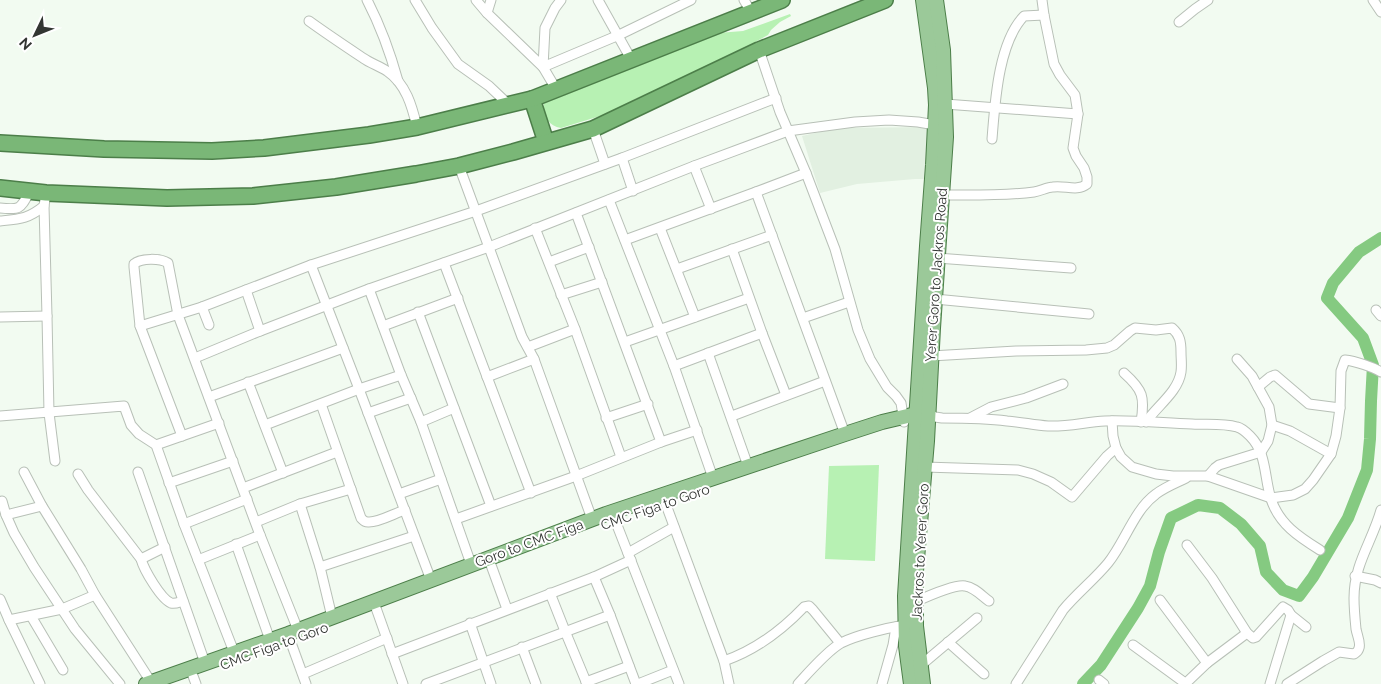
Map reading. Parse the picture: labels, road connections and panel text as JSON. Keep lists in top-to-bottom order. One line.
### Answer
{"streets":{"main road":["Yerer Goro to Jackros Road","CMC Figa to Goro","Goro to CMC Figa","Jackros to Yerer Goro"]},"crossings":[["Yerer Goro to Jackros Road","CMC Figa to Goro"],["Yerer Goro to Jackros Road","Goro to CMC Figa"],["Yerer Goro to Jackros Road","Jackros to Yerer Goro"],["CMC Figa to Goro","Goro to CMC Figa"],["CMC Figa to Goro","Jackros to Yerer Goro"],["Goro to CMC Figa","Jackros to Yerer Goro"]],"north":"bottom left"}
